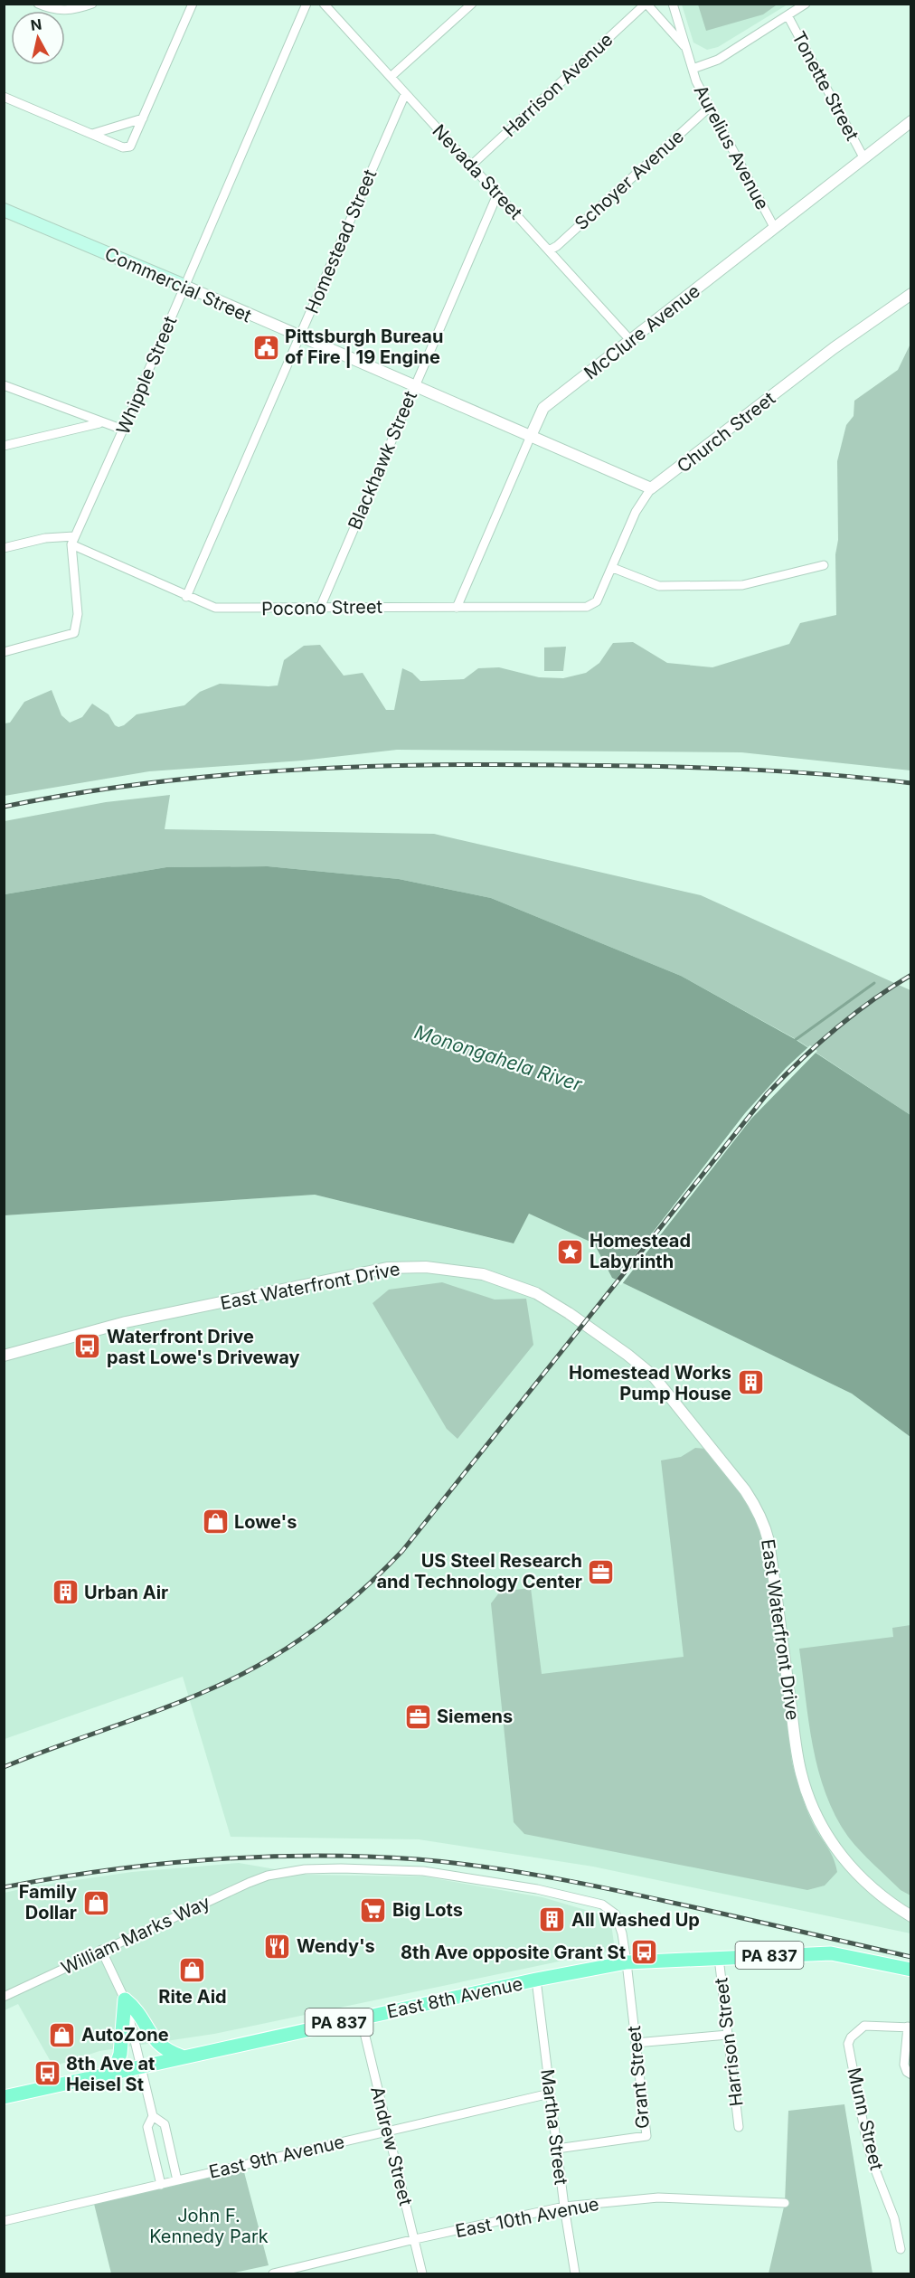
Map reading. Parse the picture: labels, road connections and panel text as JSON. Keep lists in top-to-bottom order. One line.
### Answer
{"streets":{"main road":["Commercial Street","PA 837","East 8th Avenue"],"street":["Harrison Avenue","Tonette Street","Aurelius Avenue","Nevada Street","Schoyer Avenue","Homestead Street","McClure Avenue","Whipple Street","Church Street","Blackhawk Street","Pocono Street","East Waterfront Drive","William Marks Way","Harrison Street","Grant Street","Munn Street","Martha Street","Andrew Street","East 9th Avenue","East 10th Avenue"]},"crossings":[["Harrison Avenue","Nevada Street"],["Tonette Street","McClure Avenue"],["Aurelius Avenue","Schoyer Avenue"],["Aurelius Avenue","McClure Avenue"],["Nevada Street","Schoyer Avenue"],["Nevada Street","Homestead Street"],["Nevada Street","McClure Avenue"],["Nevada Street","Blackhawk Street"],["Homestead Street","Commercial Street"],["Homestead Street","Pocono Street"],["Commercial Street","McClure Avenue"],["Commercial Street","Whipple Street"],["Commercial Street","Church Street"],["Commercial Street","Blackhawk Street"],["McClure Avenue","Pocono Street"],["Whipple Street","Pocono Street"],["Church Street","Pocono Street"],["Blackhawk Street","Pocono Street"],["William Marks Way","East 8th Avenue"],["William Marks Way","Grant Street"],["East 8th Avenue","Harrison Street"],["East 8th Avenue","Grant Street"],["East 8th Avenue","Martha Street"],["East 8th Avenue","Andrew Street"],["Grant Street","Martha Street"],["Martha Street","East 9th Avenue"],["Martha Street","East 10th Avenue"],["Andrew Street","East 9th Avenue"],["Andrew Street","East 10th Avenue"]],"water":["Monongahela River"],"parks":["John F. Kennedy Park"],"places":{"public building":["Pittsburgh Bureau of Fire | 19 Engine"],"place":["Homestead Labyrinth"],"bus stop":["Waterfront Drive past Lowe's Driveway","8th Ave opposite Grant St","8th Ave at Heisel St"],"building":["Homestead Works Pump House","Urban Air","All Washed Up"],"shop":["Lowe's","Family Dollar","Rite Aid","AutoZone"],"office":["US Steel Research and Technology Center","Siemens"],"supermarket":["Big Lots"],"restaurant":["Wendy's"]},"north":"top"}
